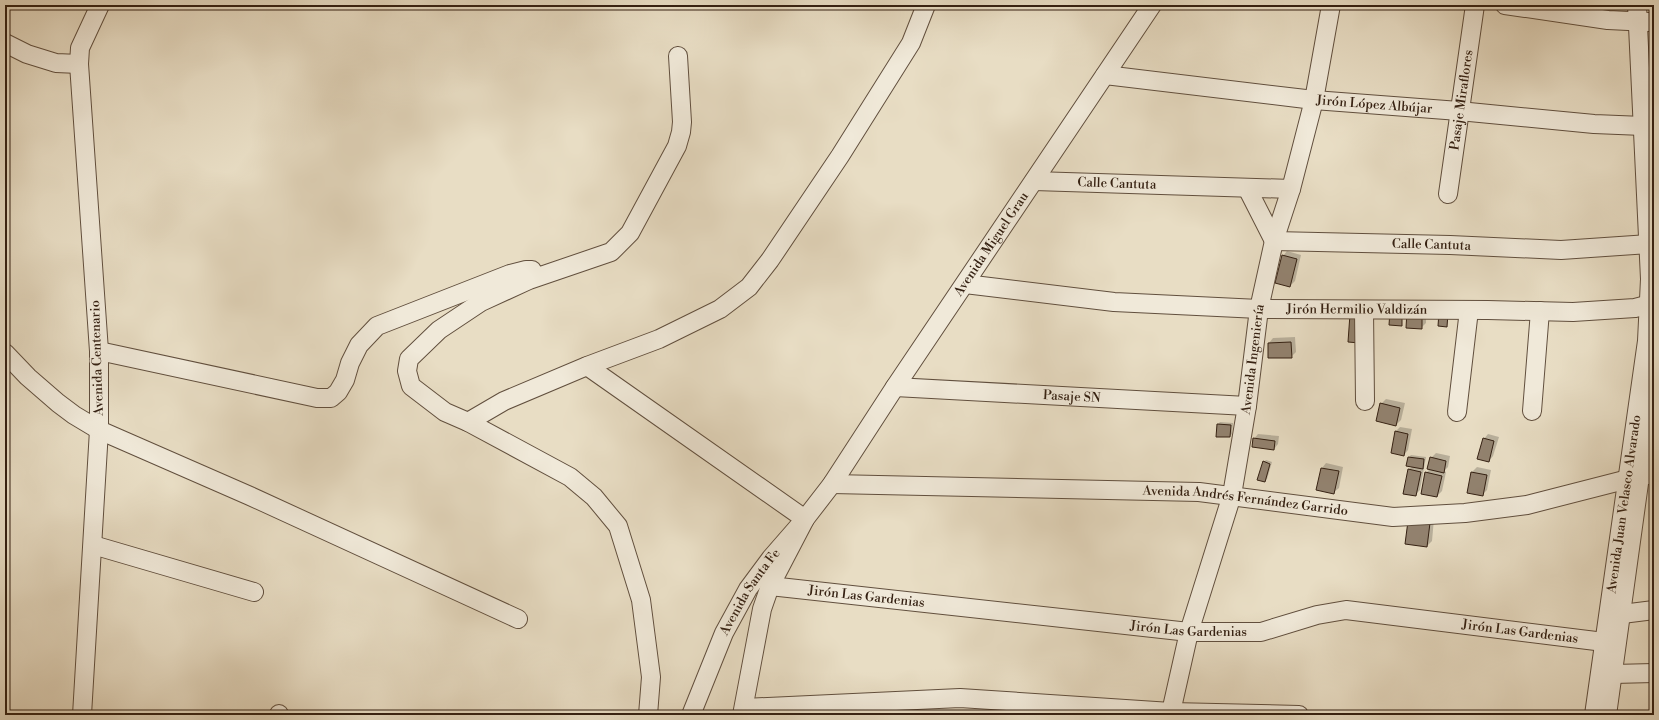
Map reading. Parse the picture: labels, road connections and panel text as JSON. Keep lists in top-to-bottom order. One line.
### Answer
{"streets":{"street":["Pasaje Miraflores","Jirón López Albújar","Calle Cantuta","Avenida Miguel Grau","Jirón Hermilio Valdizán","Avenida Centenario","Avenida Ingeniería","Pasaje SN","Avenida Andrés Fernández Garrido","Avenida Juan Velasco Alvarado","Avenida Santa Fe","Jirón Las Gardenias"]},"crossings":[["Pasaje Miraflores","Jirón López Albújar"],["Jirón López Albújar","Avenida Miguel Grau"],["Jirón López Albújar","Avenida Ingeniería"],["Jirón López Albújar","Avenida Juan Velasco Alvarado"],["Calle Cantuta","Avenida Miguel Grau"],["Calle Cantuta","Avenida Ingeniería"],["Calle Cantuta","Avenida Juan Velasco Alvarado"],["Avenida Miguel Grau","Jirón Hermilio Valdizán"],["Avenida Miguel Grau","Pasaje SN"],["Avenida Miguel Grau","Avenida Andrés Fernández Garrido"],["Avenida Miguel Grau","Avenida Santa Fe"],["Jirón Hermilio Valdizán","Avenida Ingeniería"],["Jirón Hermilio Valdizán","Avenida Juan Velasco Alvarado"],["Avenida Ingeniería","Pasaje SN"],["Avenida Ingeniería","Avenida Andrés Fernández Garrido"],["Avenida Ingeniería","Jirón Las Gardenias"],["Avenida Andrés Fernández Garrido","Avenida Juan Velasco Alvarado"],["Avenida Andrés Fernández Garrido","Avenida Santa Fe"],["Avenida Juan Velasco Alvarado","Jirón Las Gardenias"]]}
